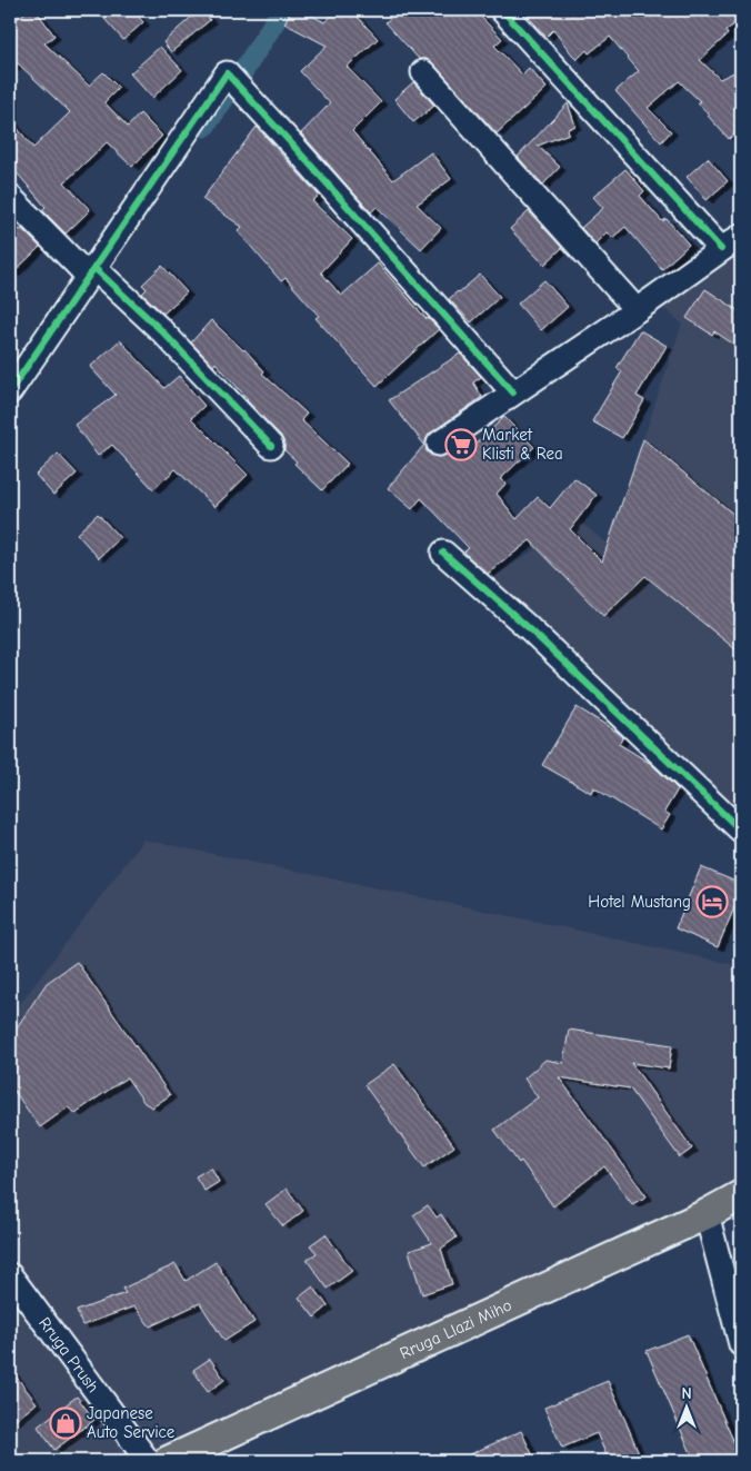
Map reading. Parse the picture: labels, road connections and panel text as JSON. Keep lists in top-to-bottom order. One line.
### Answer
{"streets":{"main road":["Rruga Llazi Miho"],"street":["Rruga Prush"]},"places":{"supermarket":["Market Klisti & Rea"],"hotel":["Hotel Mustang"],"shop":["Japanese Auto Service"]},"north":"top"}
